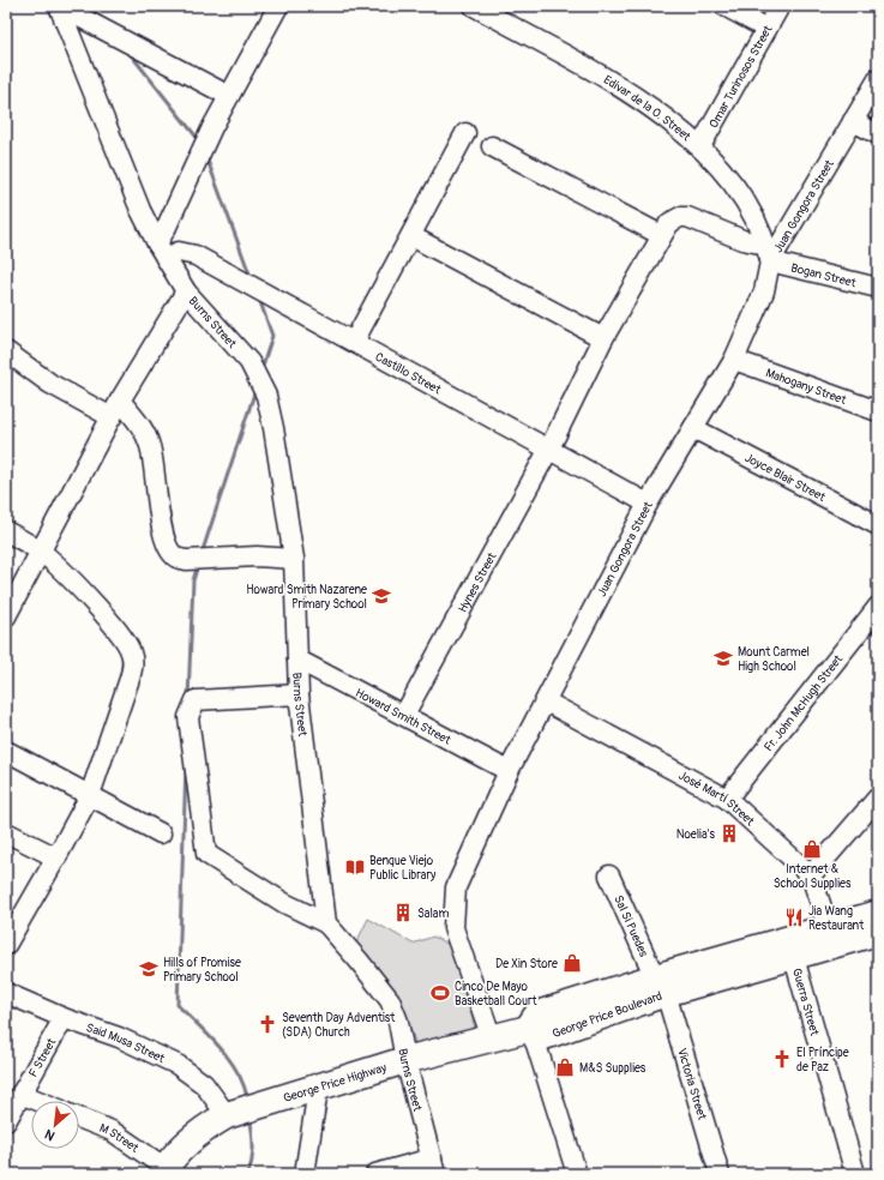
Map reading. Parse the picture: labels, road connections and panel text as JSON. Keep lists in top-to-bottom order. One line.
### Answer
{"streets":{"highway":["George Price Boulevard","George Price Highway"],"street":["Omar Turinosos Street","Edivar de la O. Street","Juan Gongora Street","Bogan Street","Burns Street","Castillo Street","Mahogany Street","Joyce Blair Street","Hynes Street","Fr. John McHugh Street","Howard Smith Street","José Martí Street","Sal Si Puedes","Guerra Street","Said Musa Street","F Street","Victoria Street","M Street"]},"crossings":[["Omar Turinosos Street","Edivar de la O. Street"],["Edivar de la O. Street","Juan Gongora Street"],["Edivar de la O. Street","Bogan Street"],["Juan Gongora Street","Bogan Street"],["Juan Gongora Street","Castillo Street"],["Juan Gongora Street","Mahogany Street"],["Juan Gongora Street","Joyce Blair Street"],["Juan Gongora Street","Howard Smith Street"],["Juan Gongora Street","José Martí Street"],["Juan Gongora Street","George Price Highway"],["Bogan Street","Hynes Street"],["Burns Street","Castillo Street"],["Burns Street","Howard Smith Street"],["Burns Street","George Price Highway"],["Castillo Street","Hynes Street"],["Hynes Street","Howard Smith Street"],["Fr. John McHugh Street","José Martí Street"],["José Martí Street","George Price Boulevard"],["Sal Si Puedes","George Price Boulevard"],["Sal Si Puedes","Victoria Street"],["Guerra Street","George Price Boulevard"],["George Price Boulevard","George Price Highway"],["George Price Boulevard","Victoria Street"],["Said Musa Street","F Street"],["Said Musa Street","George Price Highway"],["George Price Highway","M Street"]],"places":{"school or university":["Howard Smith Nazarene Primary School","Mount Carmel High School","Hills of Promise Primary School"],"building":["Noelia's","Salam"],"shop":["Internet & School Supplies","De Xin Store","M&S Supplies"],"library":["Benque Viejo Public Library"],"restaurant":["Jia Wang Restaurant"],"sports":["Cinco De Mayo Basketball Court"],"church":["Seventh Day Adventist (SDA) Church","El Príncipe de Paz"]},"north":"bottom left"}
